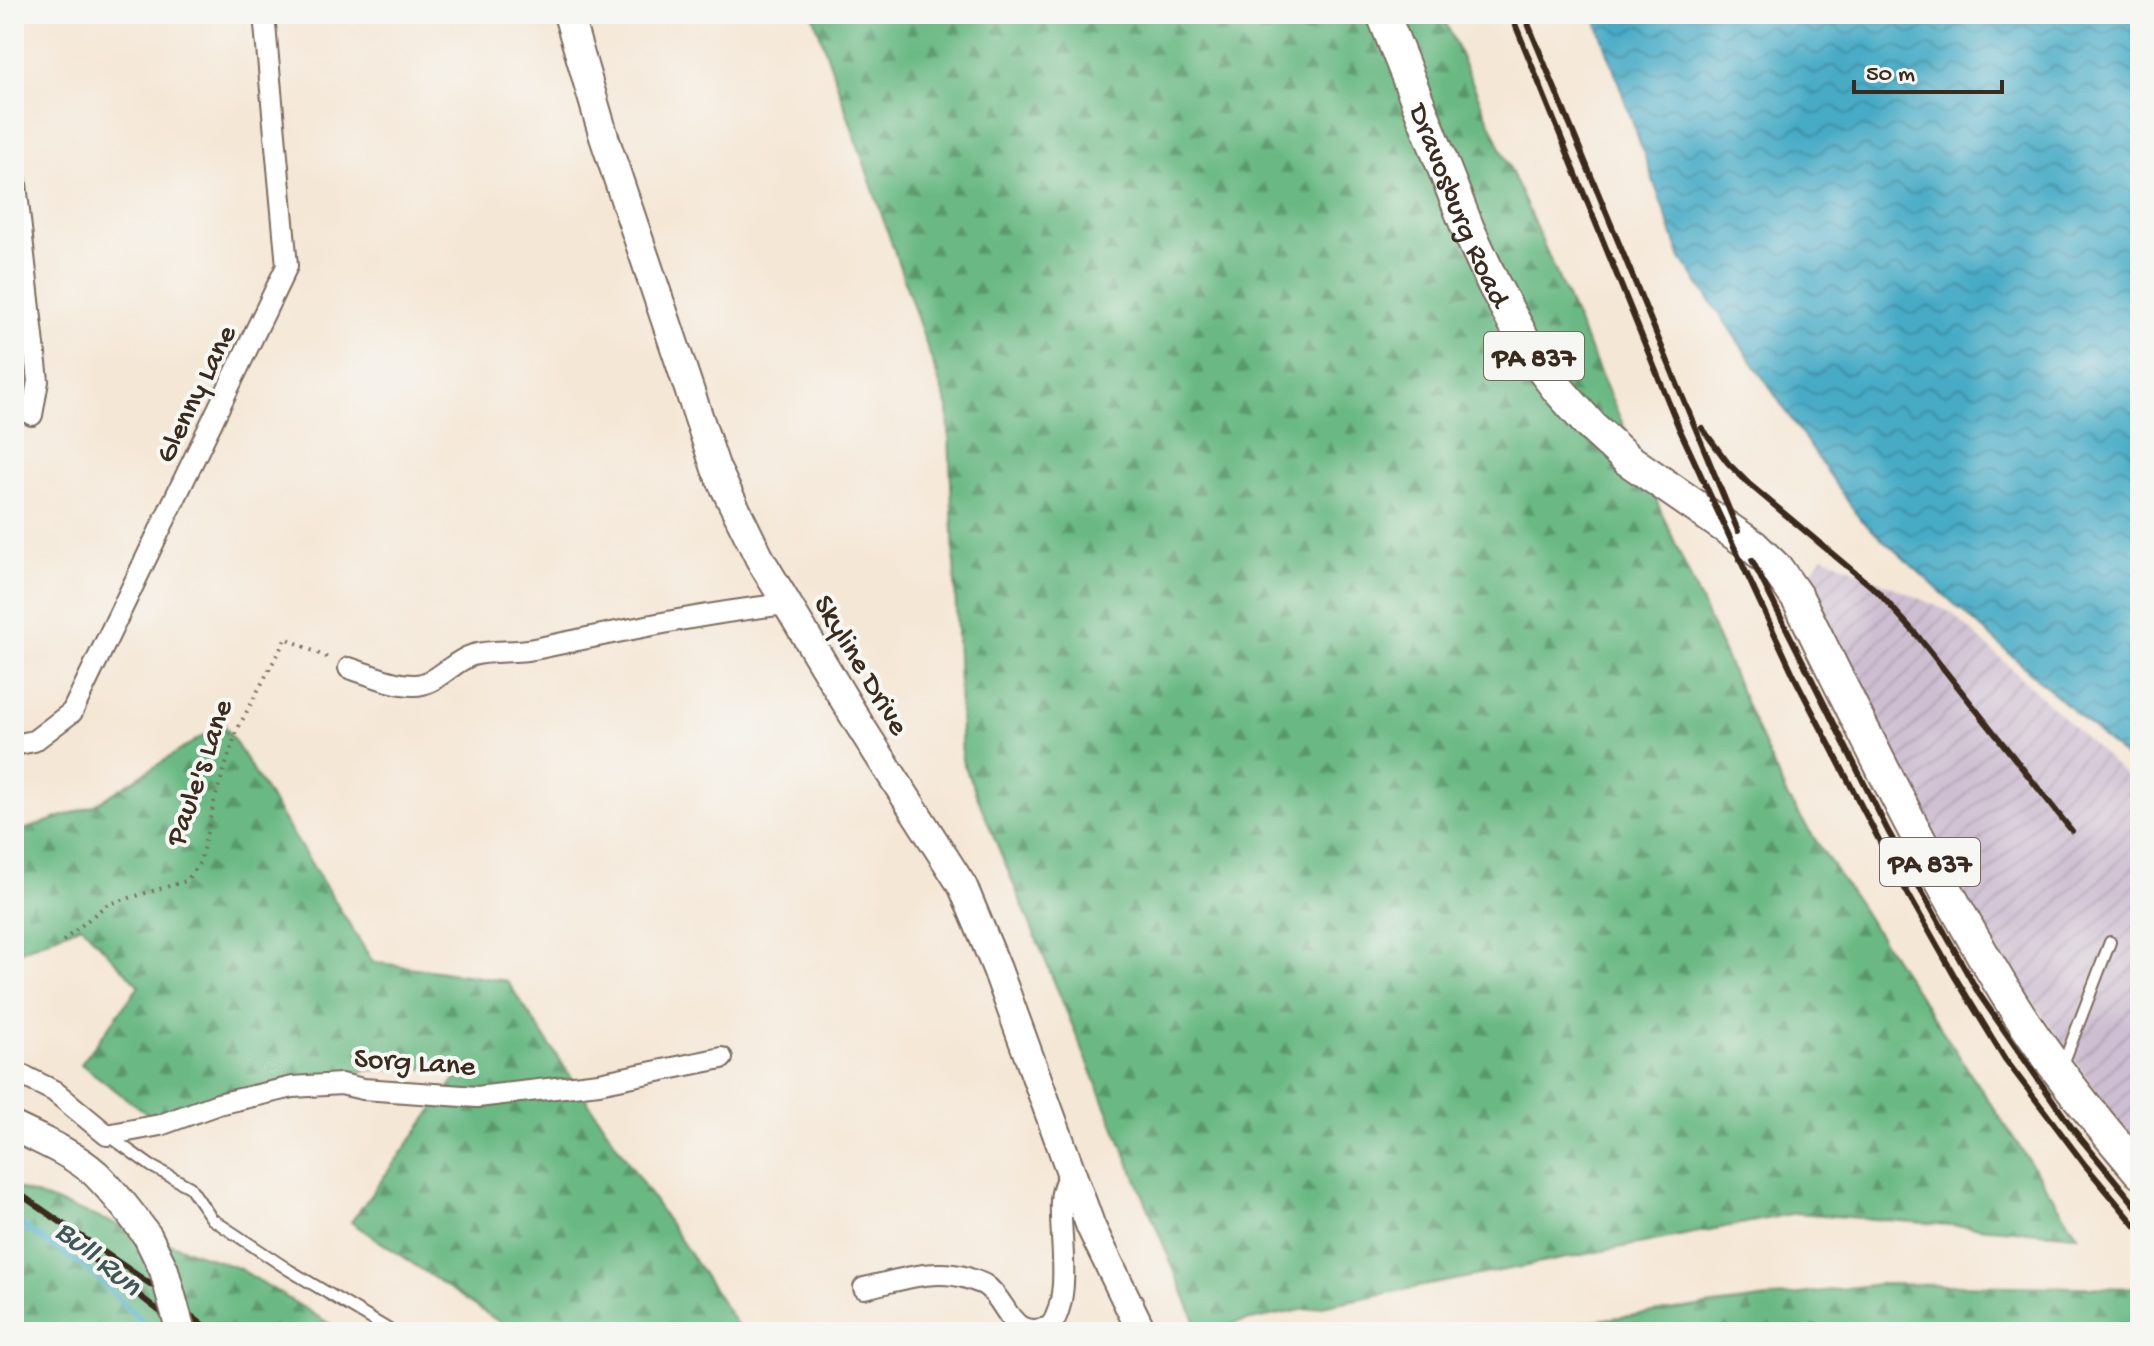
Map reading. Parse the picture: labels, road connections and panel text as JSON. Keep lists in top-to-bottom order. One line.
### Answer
{"streets":{"main road":["Dravosburg Road","PA 837"],"street":["Glenny Lane","Skyline Drive","Sorg Lane"],"path":["Paule's Lane"]},"crossings":[["Dravosburg Road","PA 837"]],"water":["Bull Run"],"scale_bar":"50 m"}
